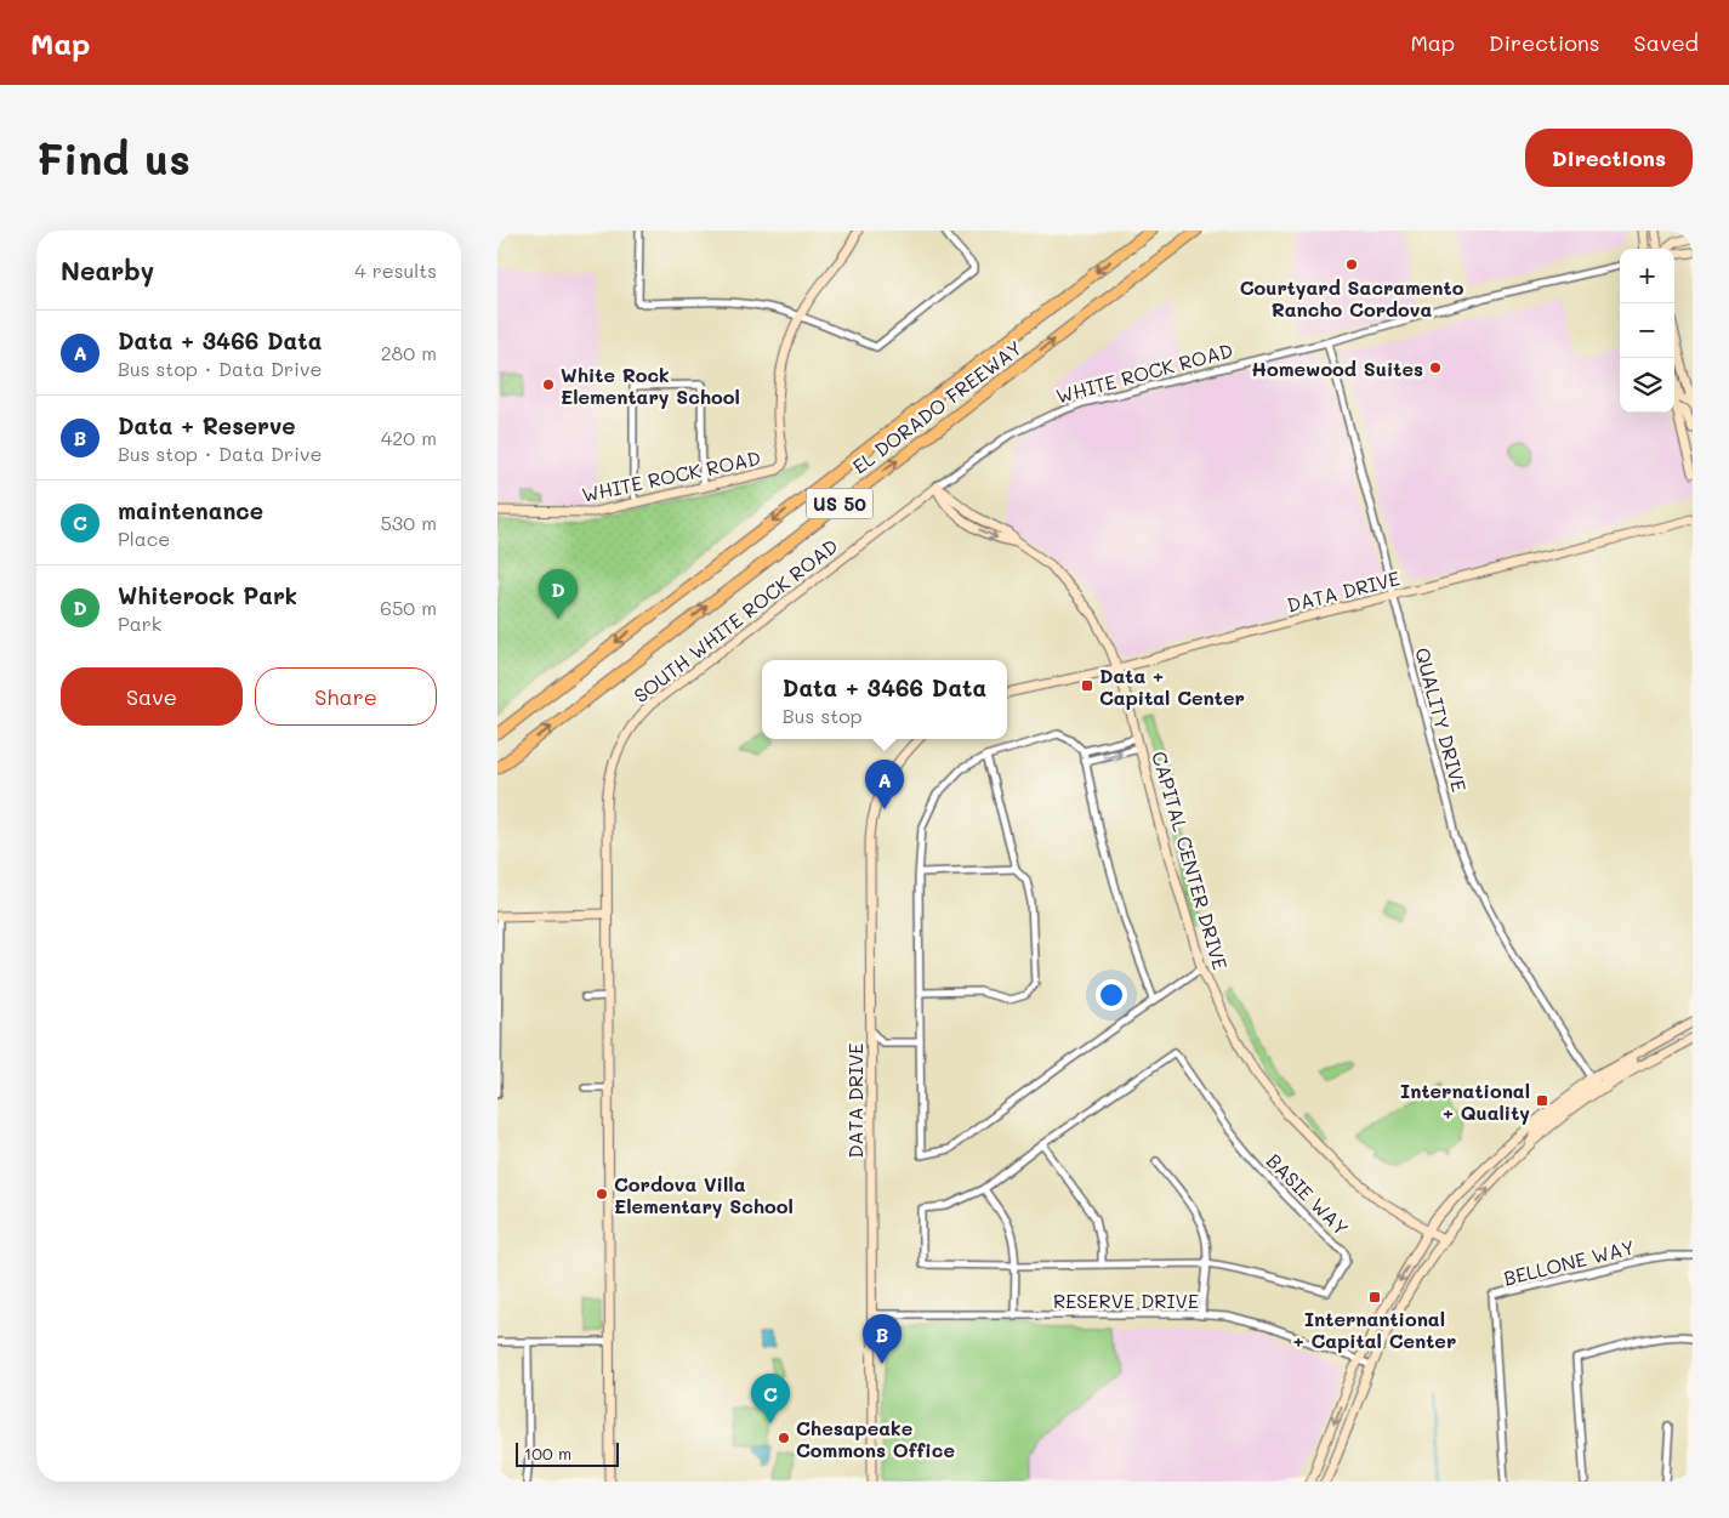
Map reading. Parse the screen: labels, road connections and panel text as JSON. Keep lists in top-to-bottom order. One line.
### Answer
{"streets":{"highway":["EL DORADO FREEWAY","US 50"],"street":["WHITE ROCK ROAD","DATA DRIVE","SOUTH WHITE ROCK ROAD","QUALITY DRIVE","CAPITAL CENTER DRIVE","BASIE WAY","BELLONE WAY","RESERVE DRIVE"]},"crossings":[["WHITE ROCK ROAD","SOUTH WHITE ROCK ROAD"],["WHITE ROCK ROAD","QUALITY DRIVE"],["WHITE ROCK ROAD","CAPITAL CENTER DRIVE"],["DATA DRIVE","QUALITY DRIVE"],["DATA DRIVE","CAPITAL CENTER DRIVE"],["DATA DRIVE","RESERVE DRIVE"],["SOUTH WHITE ROCK ROAD","CAPITAL CENTER DRIVE"]],"places":{"other":["Courtyard Sacramento Rancho Cordova","Homewood Suites","White Rock Elementary School","Cordova Villa Elementary School","Chesapeake Commons Office"],"transit":["Data + Capital Center","International + Quality","Internantional + Capital Center"]},"scale_bar":"100 m","page":{"header":"Map","nav":["Map","Directions","Saved"],"buttons":["Directions",["Save","Share"]],"title":"Find us","heading":["Nearby","4 results"],"map_buttons":["+","−"],"list":[{"mark":"A","name":"Data + 3466 Data","note":"Bus stop · Data Drive","value":"280 m"},{"mark":"B","name":"Data + Reserve","note":"Bus stop · Data Drive","value":"420 m"},{"mark":"C","name":"maintenance","note":"Place","value":"530 m"},{"mark":"D","name":"Whiterock Park","note":"Park","value":"650 m"}],"pins":["D","A","B","C"],"popup":["Data + 3466 Data","Bus stop"],"scale":"100 m"}}
